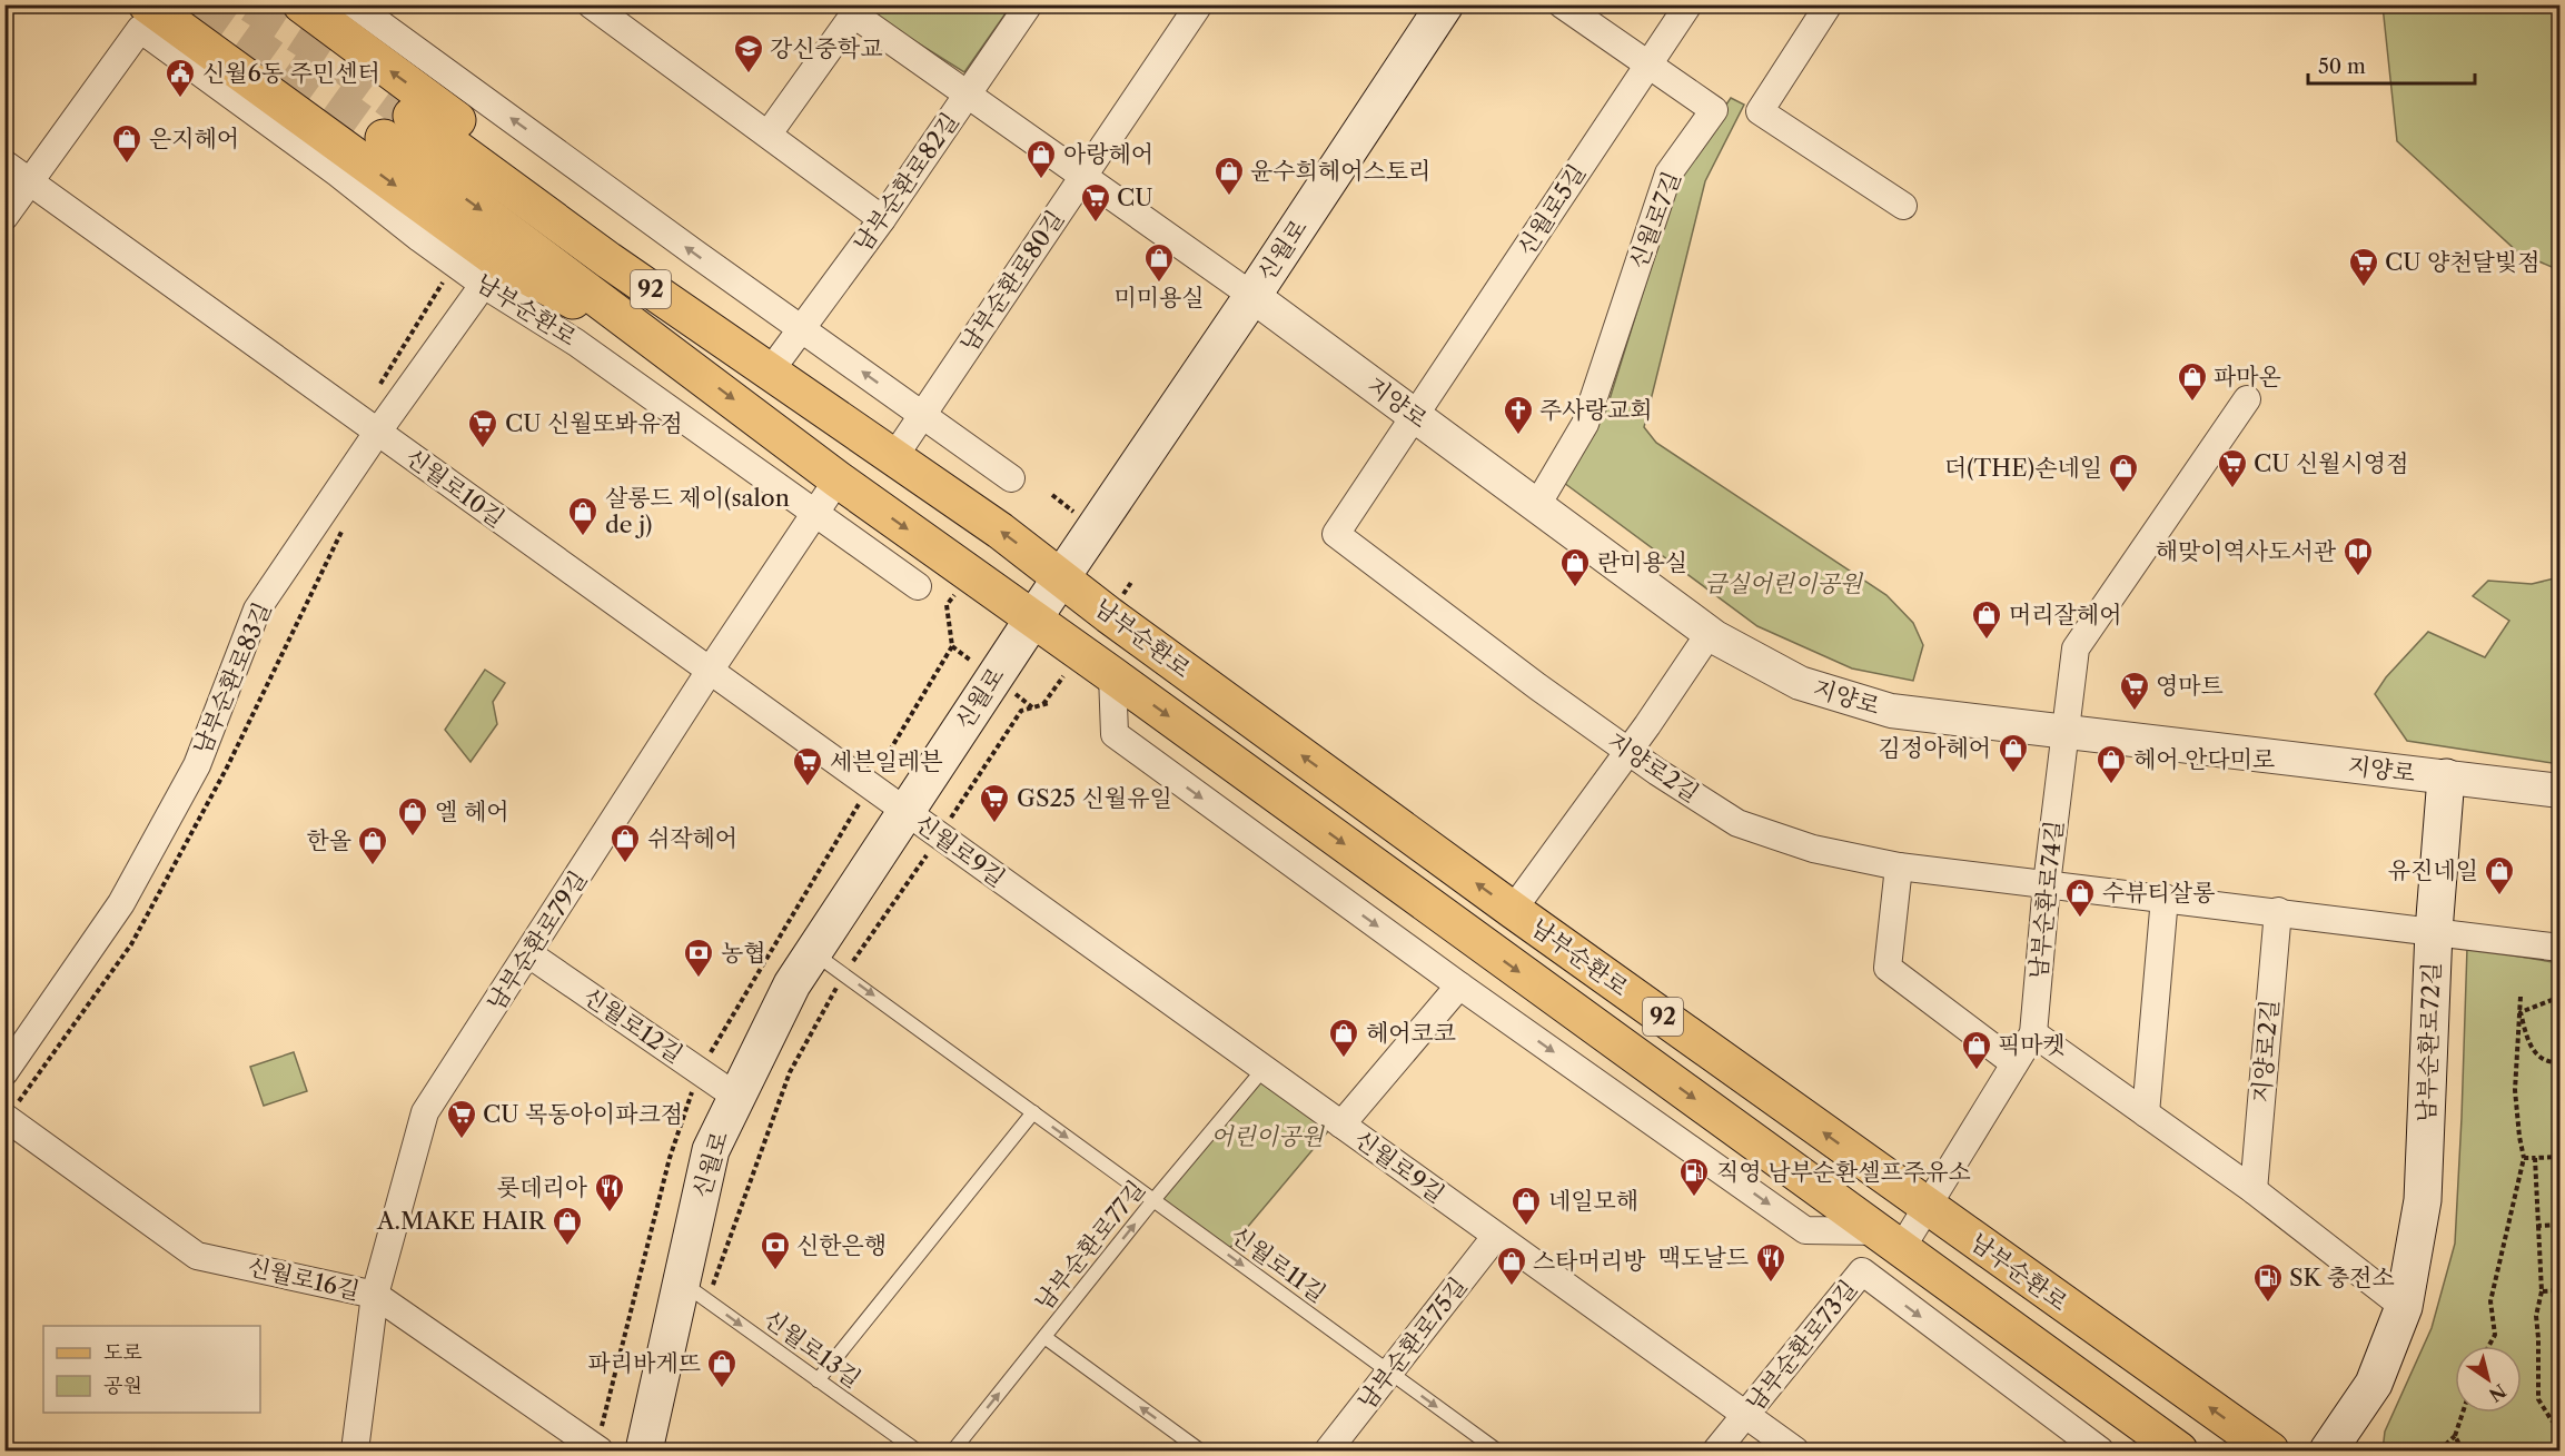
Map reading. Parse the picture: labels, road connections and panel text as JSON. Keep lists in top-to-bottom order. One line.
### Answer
{"streets":{"main road":["신월로","92","남부순환로","남부순환로72길"],"street":["남부순환로82길","신월로5길","신월로7길","남부순환로80길","지양로","신월로10길","남부순환로83길","지양로2길","신월로9길","남부순환로74길","남부순환로79길","신월로12길","신월로16길","남부순환로75길","남부순환로73길"],"lane":["남부순환로77길","신월로11길","신월로13길"]},"crossings":[["남부순환로82길","남부순환로"],["신월로5길","신월로7길"],["신월로5길","지양로"],["신월로5길","지양로2길"],["신월로7길","지양로"],["신월로","남부순환로"],["신월로","지양로"],["신월로","신월로10길"],["신월로","신월로9길"],["신월로","신월로12길"],["신월로","신월로11길"],["신월로","신월로13길"],["남부순환로80길","남부순환로"],["남부순환로","남부순환로83길"],["남부순환로","남부순환로74길"],["남부순환로","남부순환로79길"],["지양로","지양로2길"],["지양로","남부순환로74길"],["지양로","남부순환로72길"],["신월로10길","남부순환로83길"],["신월로10길","신월로9길"],["신월로10길","남부순환로79길"],["지양로2길","남부순환로74길"],["지양로2길","남부순환로72길"],["신월로9길","남부순환로77길"],["신월로9길","남부순환로75길"],["신월로9길","남부순환로73길"],["남부순환로79길","신월로12길"],["남부순환로79길","신월로16길"],["남부순환로77길","신월로11길"],["신월로11길","남부순환로75길"]],"one_way":["남부순환로77길","신월로11길","신월로13길"],"parks":["금실어린이공원","어린이공원"],"places":{"school or university":["강신중학교"],"public building":["신월6동 주민센터"],"shop":["은지헤어","아랑헤어","윤수희헤어스토리","미미용실","파마온","더(THE)손네일","살롱드 제이(salon de j)","란미용실","머리잘헤어","김정아헤어","헤어 안다미로","엘 헤어","쉬작헤어","한올","유진네일","수뷰티살롱","헤어코코","픽마켓","네일모해","A.MAKE HAIR","스타머리방","파리바게뜨"],"supermarket":["CU","CU 양천달빛점","CU 신월또봐유점","CU 신월시영점","영마트","세븐일레븐","GS25 신월유일","CU 목동아이파크점"],"church":["주사랑교회"],"library":["해맞이역사도서관"],"bank":["농협","신한은행"],"fuel station":["직영 남부순환셀프주유소","SK 충전소"],"restaurant":["롯데리아","맥도날드"]},"legend":["도로","공원"],"scale_bar":"50 m","north":"bottom right"}
